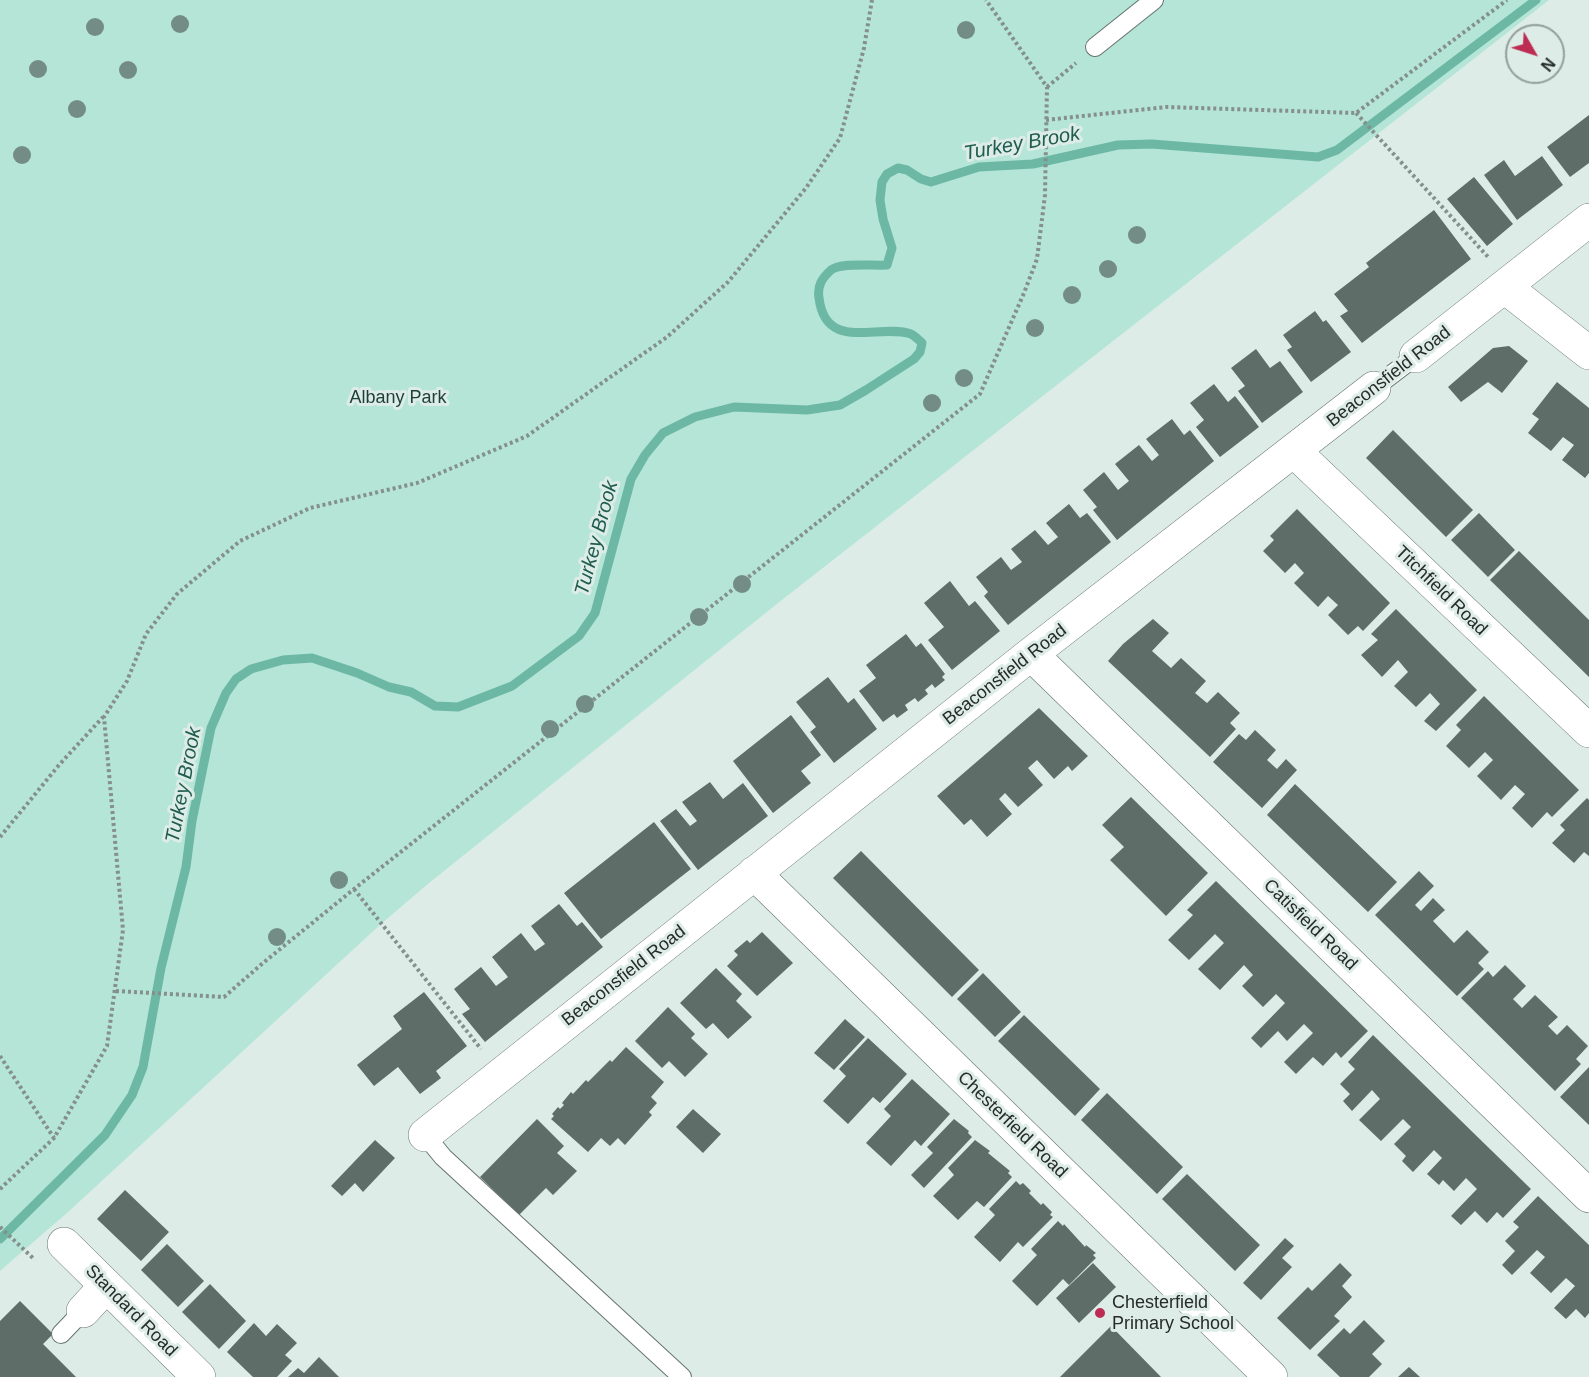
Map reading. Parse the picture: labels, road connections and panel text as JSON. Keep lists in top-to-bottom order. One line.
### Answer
{"streets":{"street":["Beaconsfield Road","Titchfield Road","Catisfield Road","Chesterfield Road","Standard Road"]},"crossings":[["Beaconsfield Road","Titchfield Road"],["Beaconsfield Road","Catisfield Road"],["Beaconsfield Road","Chesterfield Road"]],"water":["Turkey Brook"],"parks":["Albany Park"],"places":["Chesterfield Primary School"],"north":"bottom right"}
